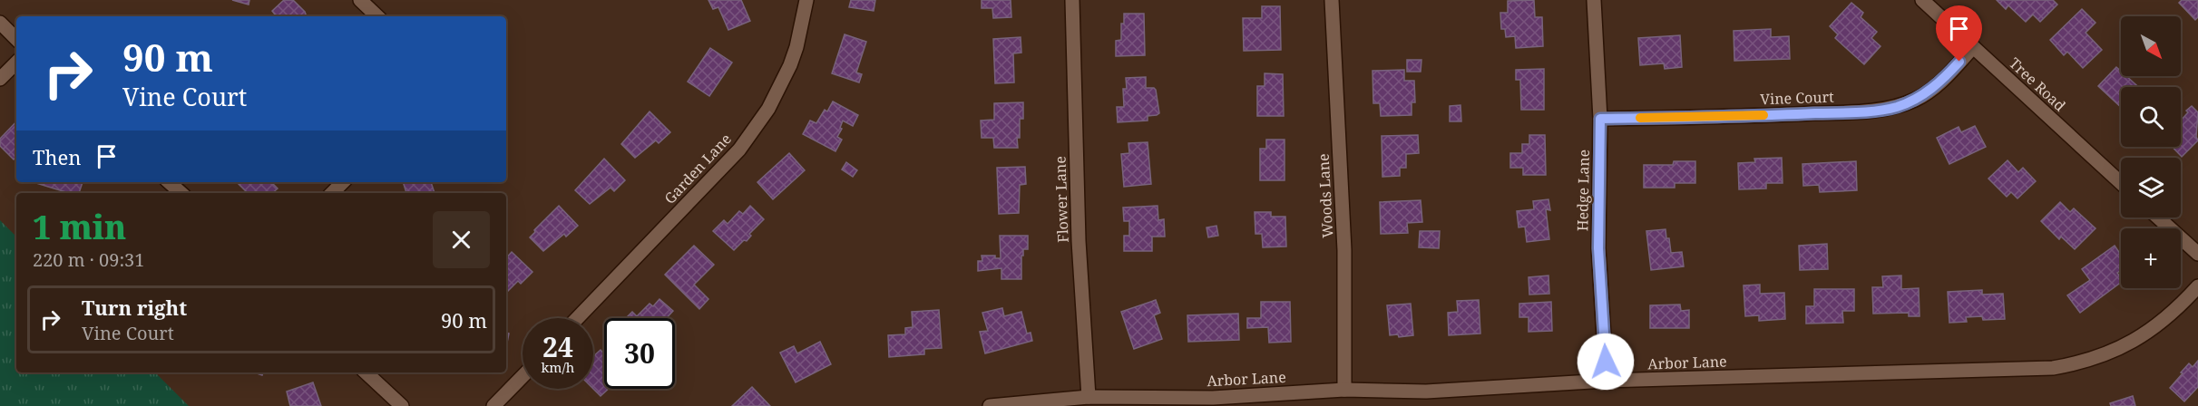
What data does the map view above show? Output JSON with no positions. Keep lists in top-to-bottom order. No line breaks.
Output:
{"streets":{"street":["Tree Road","Vine Court","Garden Lane","Hedge Lane","Woods Lane","Flower Lane","Arbor Lane"]},"crossings":[["Tree Road","Vine Court"],["Vine Court","Hedge Lane"],["Hedge Lane","Arbor Lane"],["Woods Lane","Arbor Lane"],["Flower Lane","Arbor Lane"]],"north":"bottom right","page":{"map_buttons":"+","turn":["90 m","Vine Court"],"then":"Then","heading":["1 min","220 m · 09:31"],"list":[{"name":"Turn right","note":"Vine Court","value":"90 m"}],"speed":"24 km/h","limit":"30"}}
